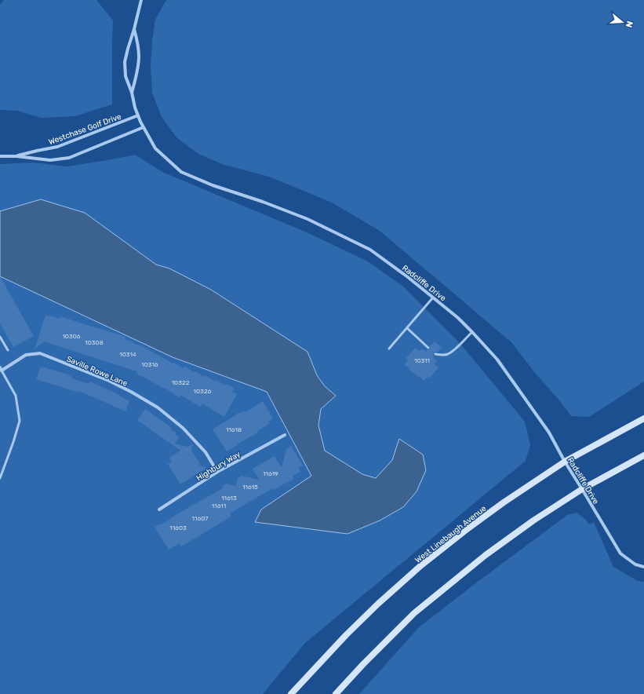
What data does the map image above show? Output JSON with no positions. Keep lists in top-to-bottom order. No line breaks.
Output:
{"streets":{"main road":["West Linebaugh Avenue"],"street":["Westchase Golf Drive","Radcliffe Drive","Saville Rowe Lane","Highbury Way"]},"crossings":[["Westchase Golf Drive","Radcliffe Drive"],["Radcliffe Drive","West Linebaugh Avenue"],["Saville Rowe Lane","Highbury Way"]],"house_numbers":["10306","10308","10314","10311","10316","10322","10326","11618","11619","11615","11613","11611","11607","11603"],"north":"right"}
